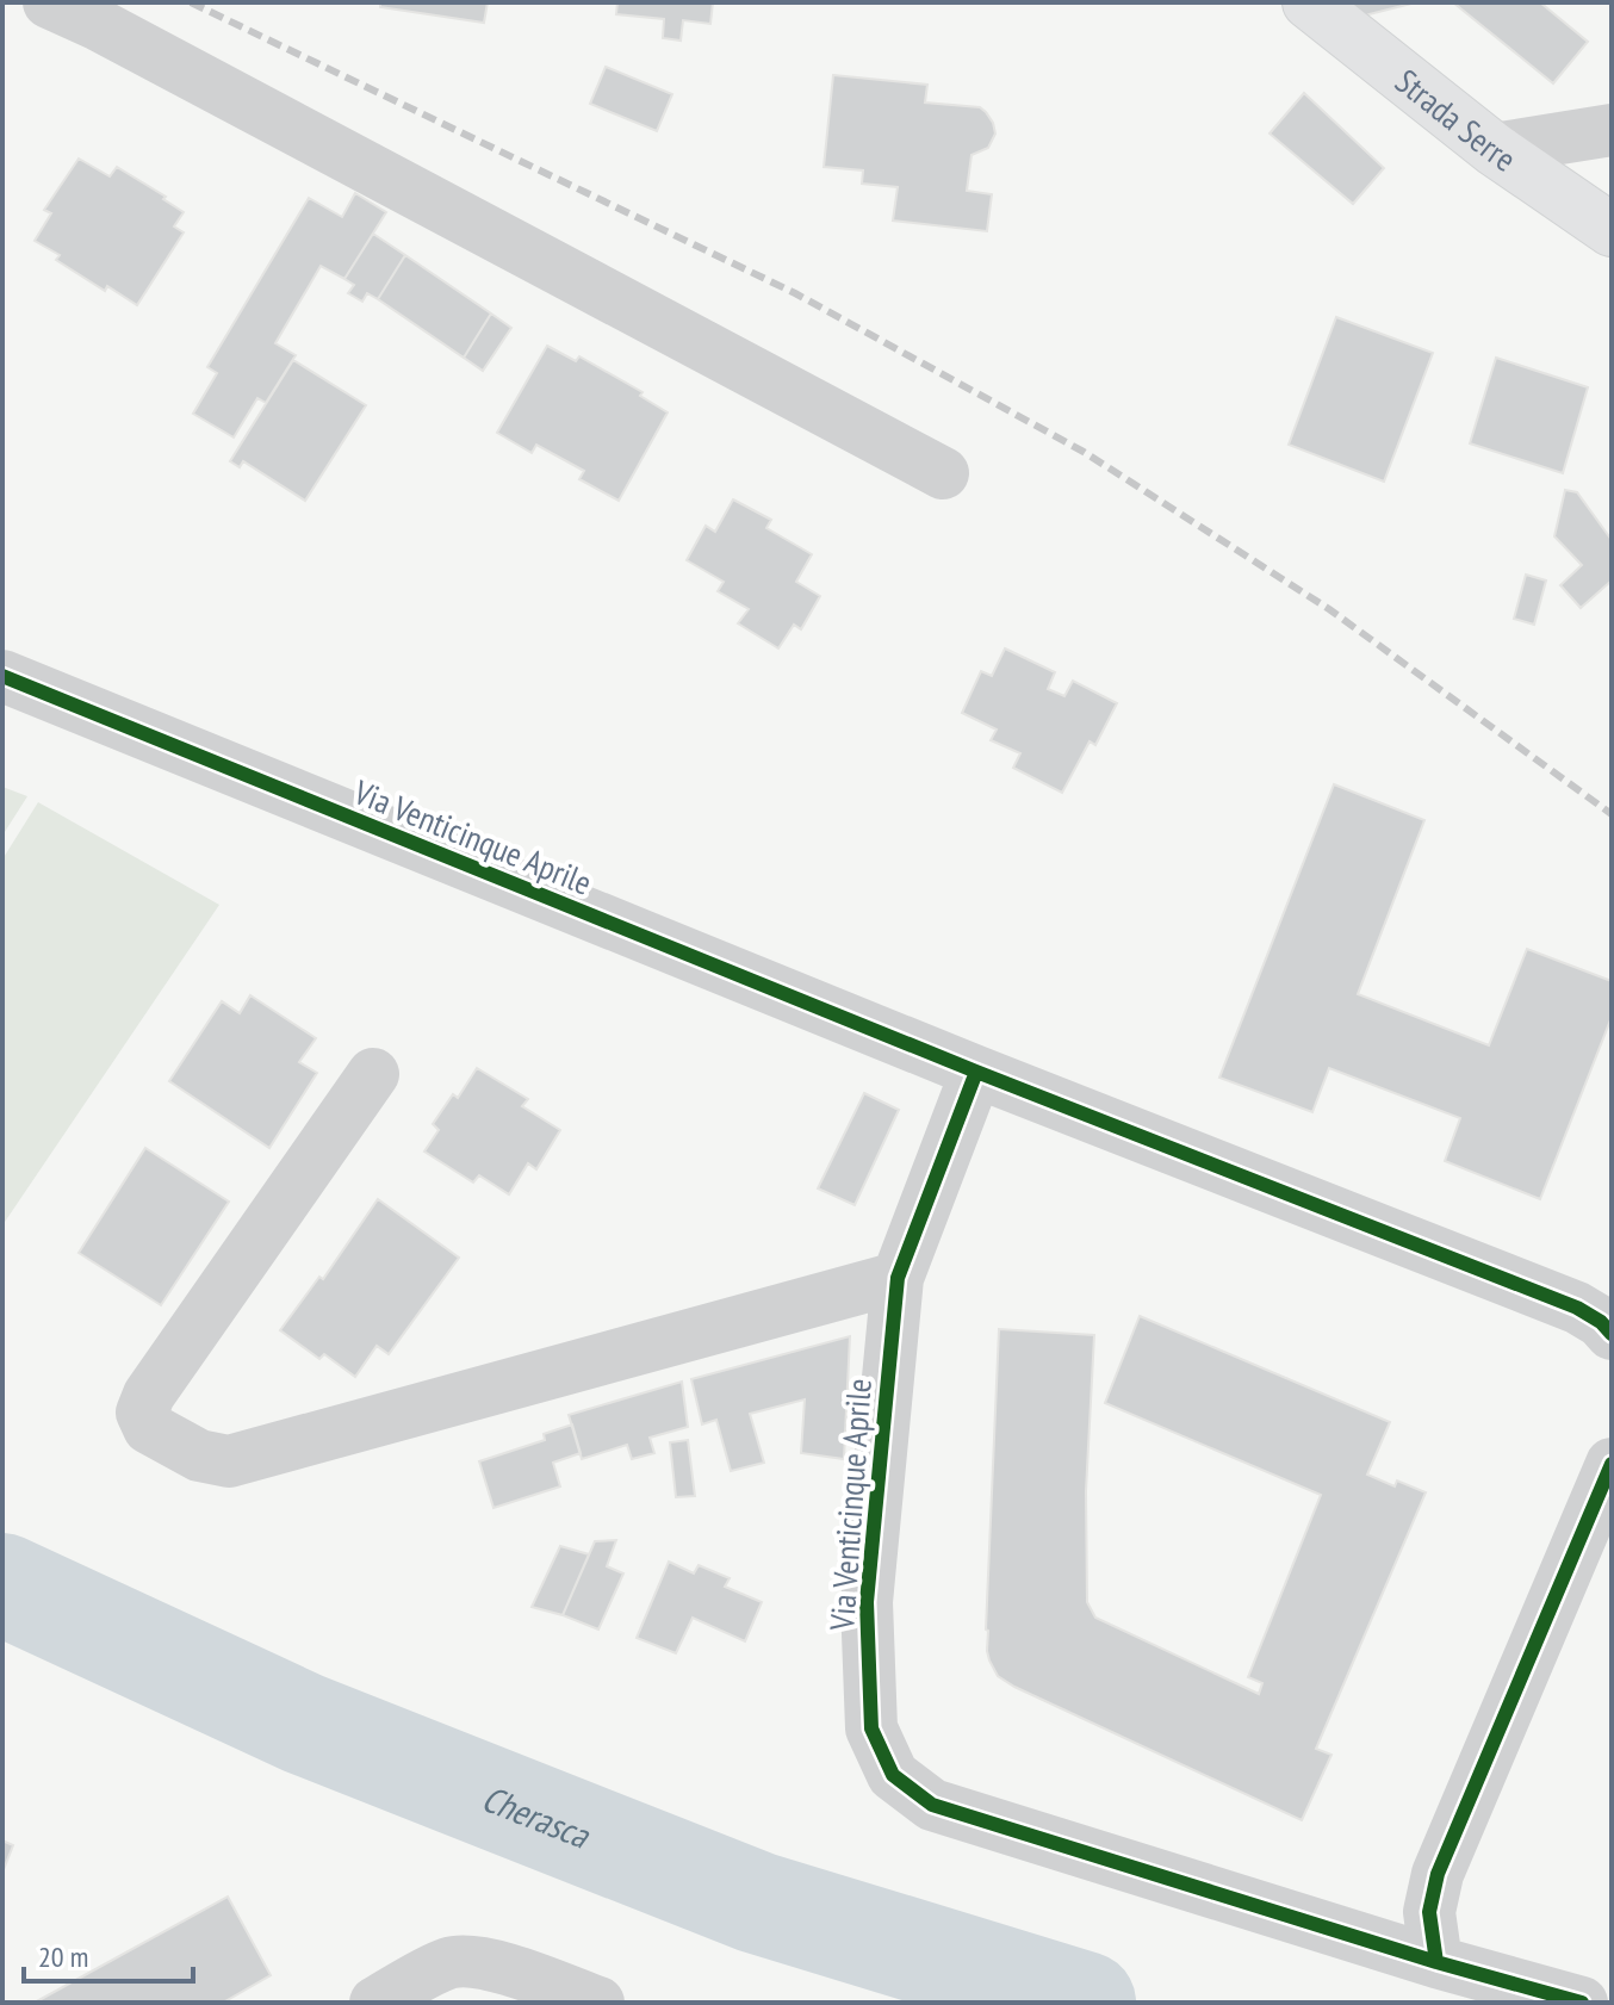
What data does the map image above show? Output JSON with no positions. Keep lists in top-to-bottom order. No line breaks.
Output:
{"streets":{"main road":["Strada Serre"],"street":["Via Venticinque Aprile"]},"water":["Cherasca"],"scale_bar":"20 m"}
